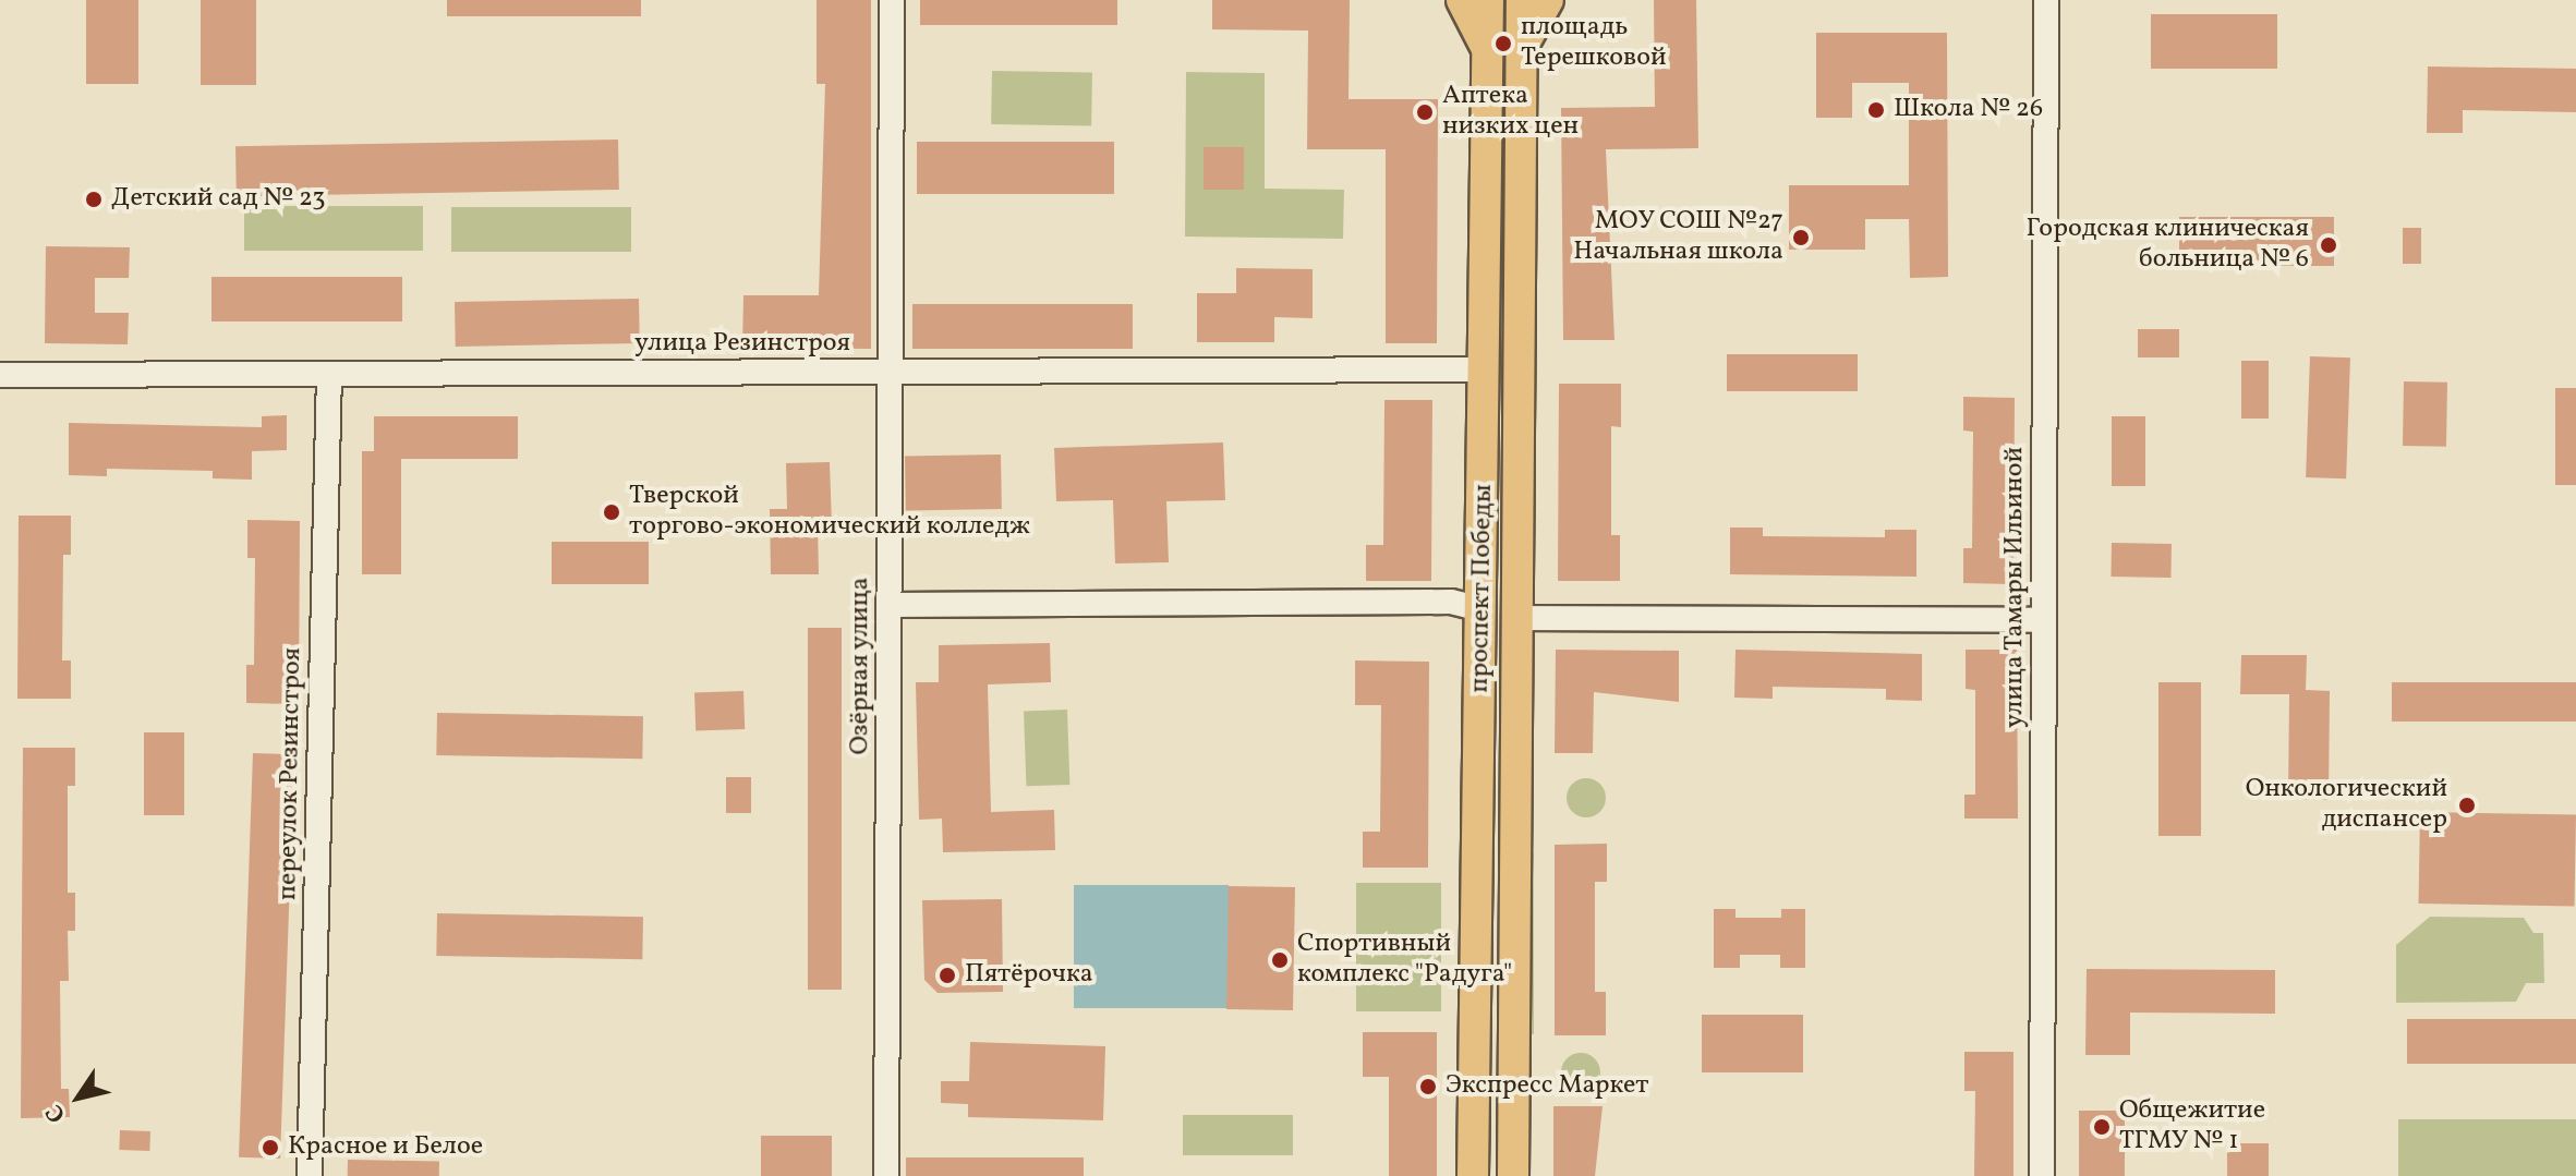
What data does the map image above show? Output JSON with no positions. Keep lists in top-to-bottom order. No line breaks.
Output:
{"streets":{"main road":["проспект Победы"],"street":["улица Резинстроя","улица Тамары Ильиной","Озёрная улица","переулок Резинстроя"]},"crossings":[["улица Резинстроя","проспект Победы"],["улица Резинстроя","Озёрная улица"],["улица Резинстроя","переулок Резинстроя"]],"places":["площадь Терешковой","Школа № 26","Аптека низких цен","Детский сад № 23","МОУ СОШ №27 Начальная школа","Городская клиническая больница № 6","Тверской торгово-экономический колледж","Онкологический диспансер","Спортивный комплекс \"Радуга\"","Пятёрочка","Экспресс Маркет","Общежитие ТГМУ № 1","Красное и Белое"],"north":"bottom left"}
